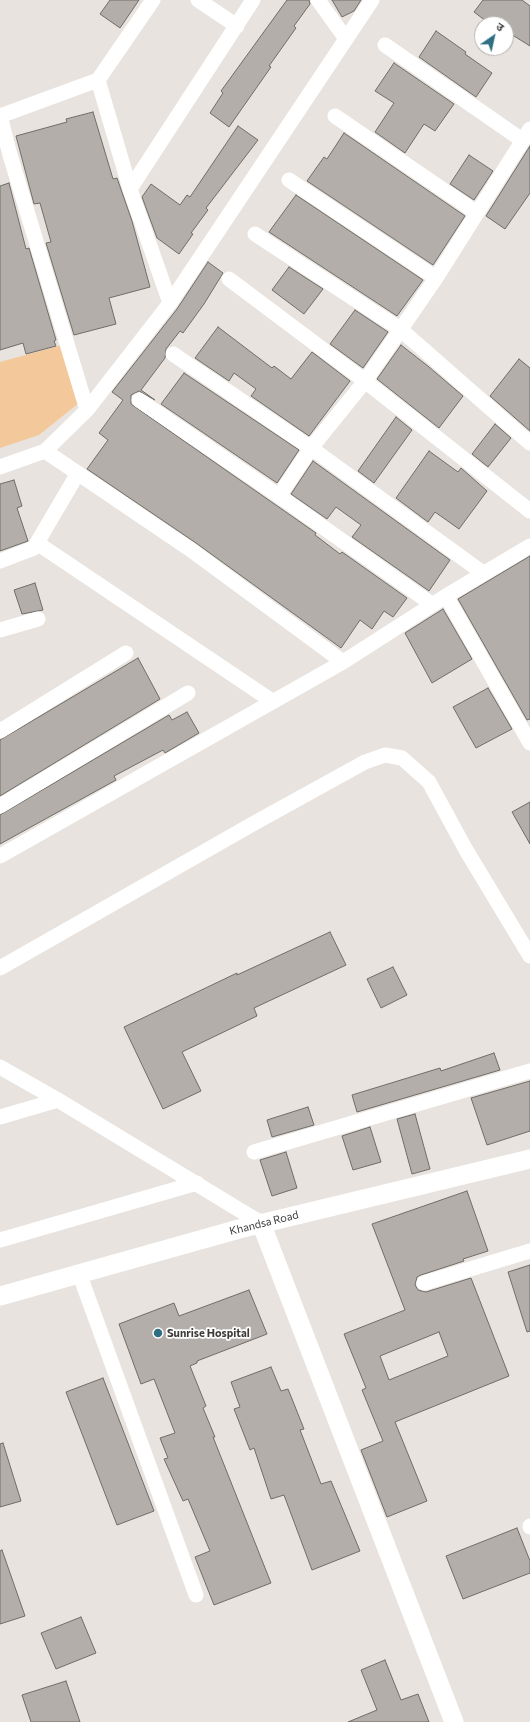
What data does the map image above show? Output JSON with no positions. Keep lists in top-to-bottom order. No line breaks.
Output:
{"streets":{"street":["Khandsa Road"]},"places":["Sunrise Hospital"],"north":"top right"}
